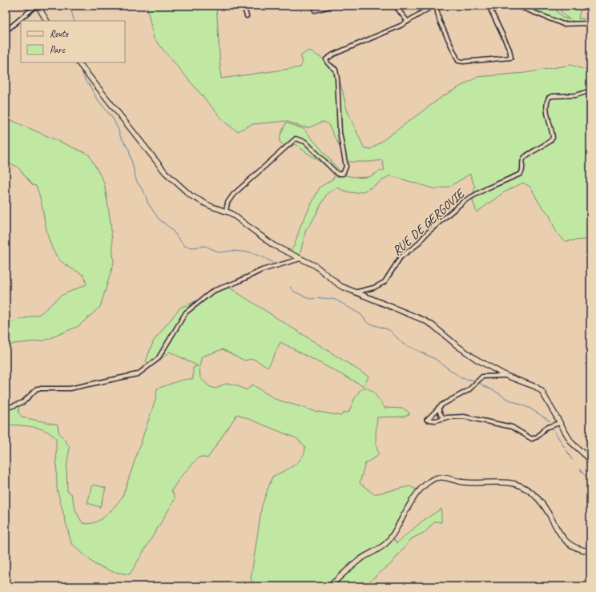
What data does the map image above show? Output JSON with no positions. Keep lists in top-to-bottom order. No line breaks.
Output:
{"streets":{"street":["RUE DE GERGOVIE"]},"legend":["Route","Parc"]}
